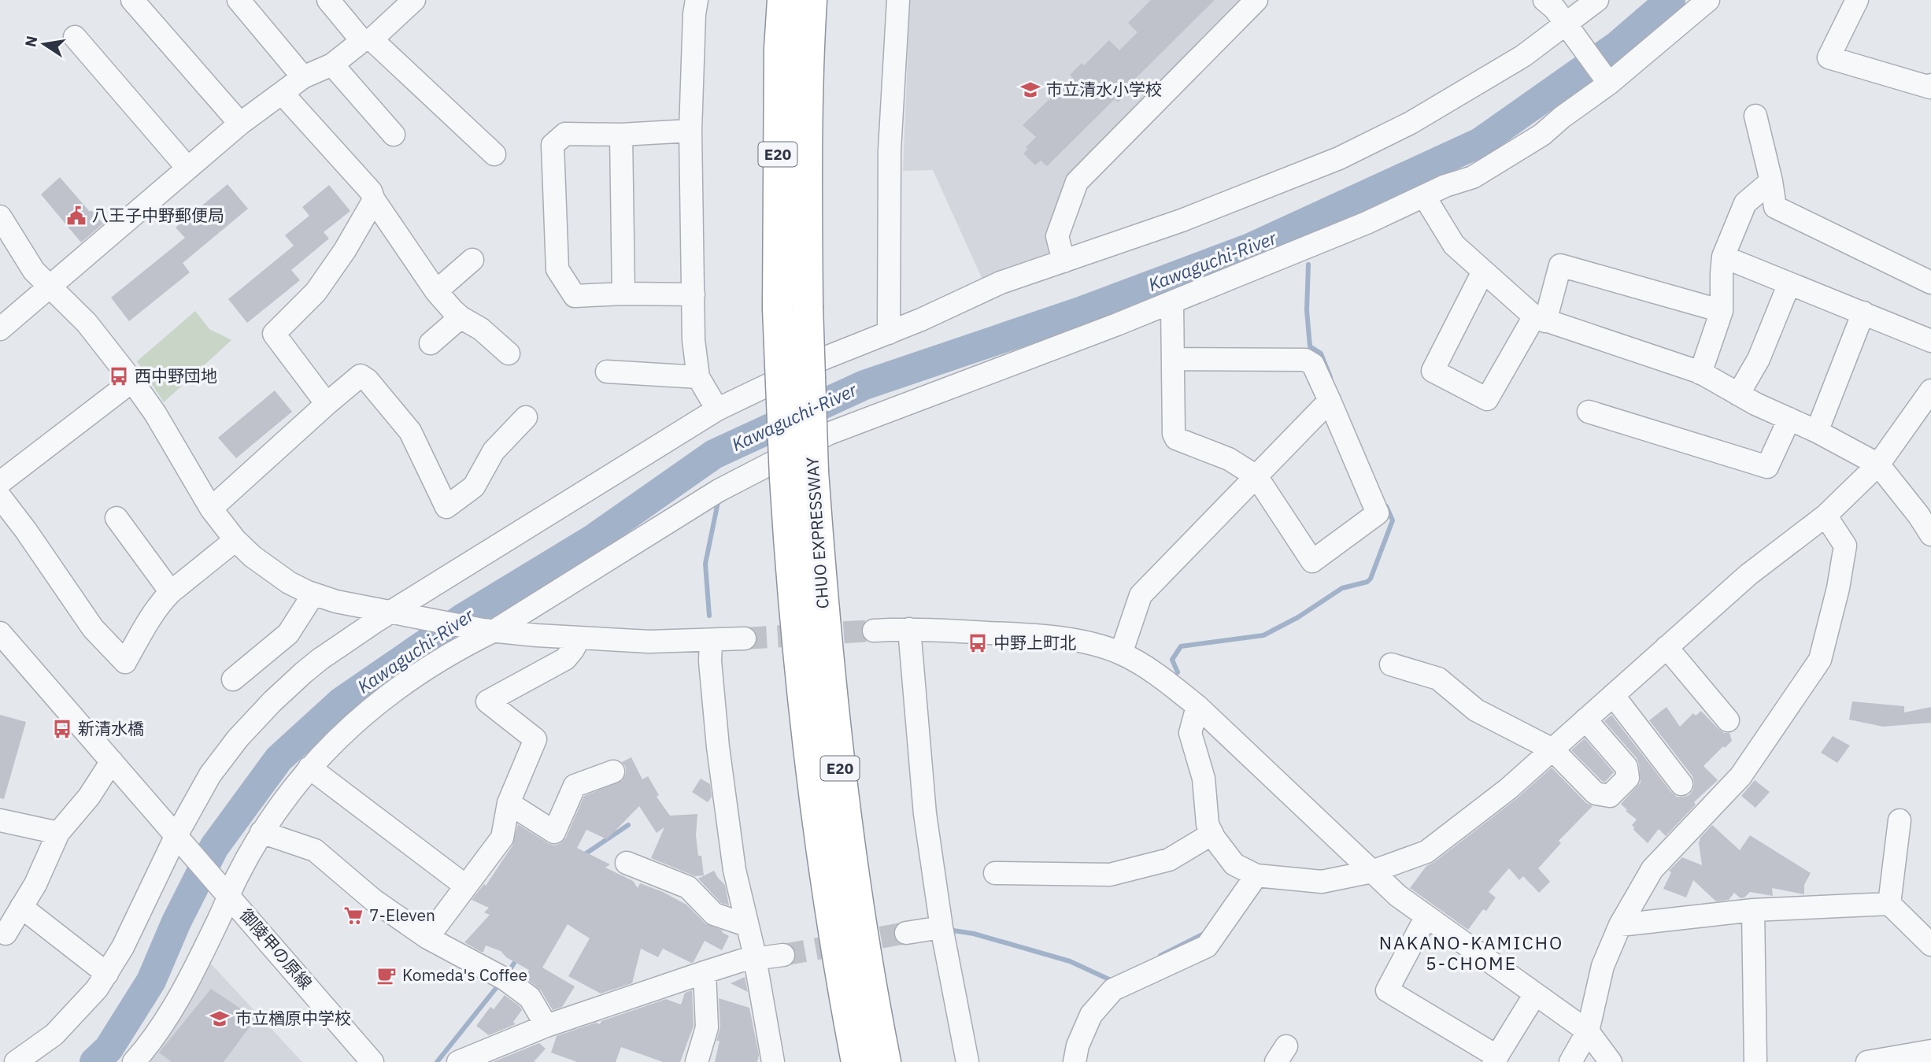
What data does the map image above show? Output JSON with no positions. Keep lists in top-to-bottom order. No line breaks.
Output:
{"streets":{"highway":["E20","CHUO EXPRESSWAY"],"street":["御陵甲の原線"]},"districts":["NAKANO-KAMICHO 5-CHOME"],"water":["Kawaguchi-River"],"places":{"school or university":["市立清水小学校","市立楢原中学校"],"public building":["八王子中野郵便局"],"bus stop":["西中野団地","中野上町北","新清水橋"],"supermarket":["7-Eleven"],"cafe":["Komeda's Coffee"]},"north":"left"}
